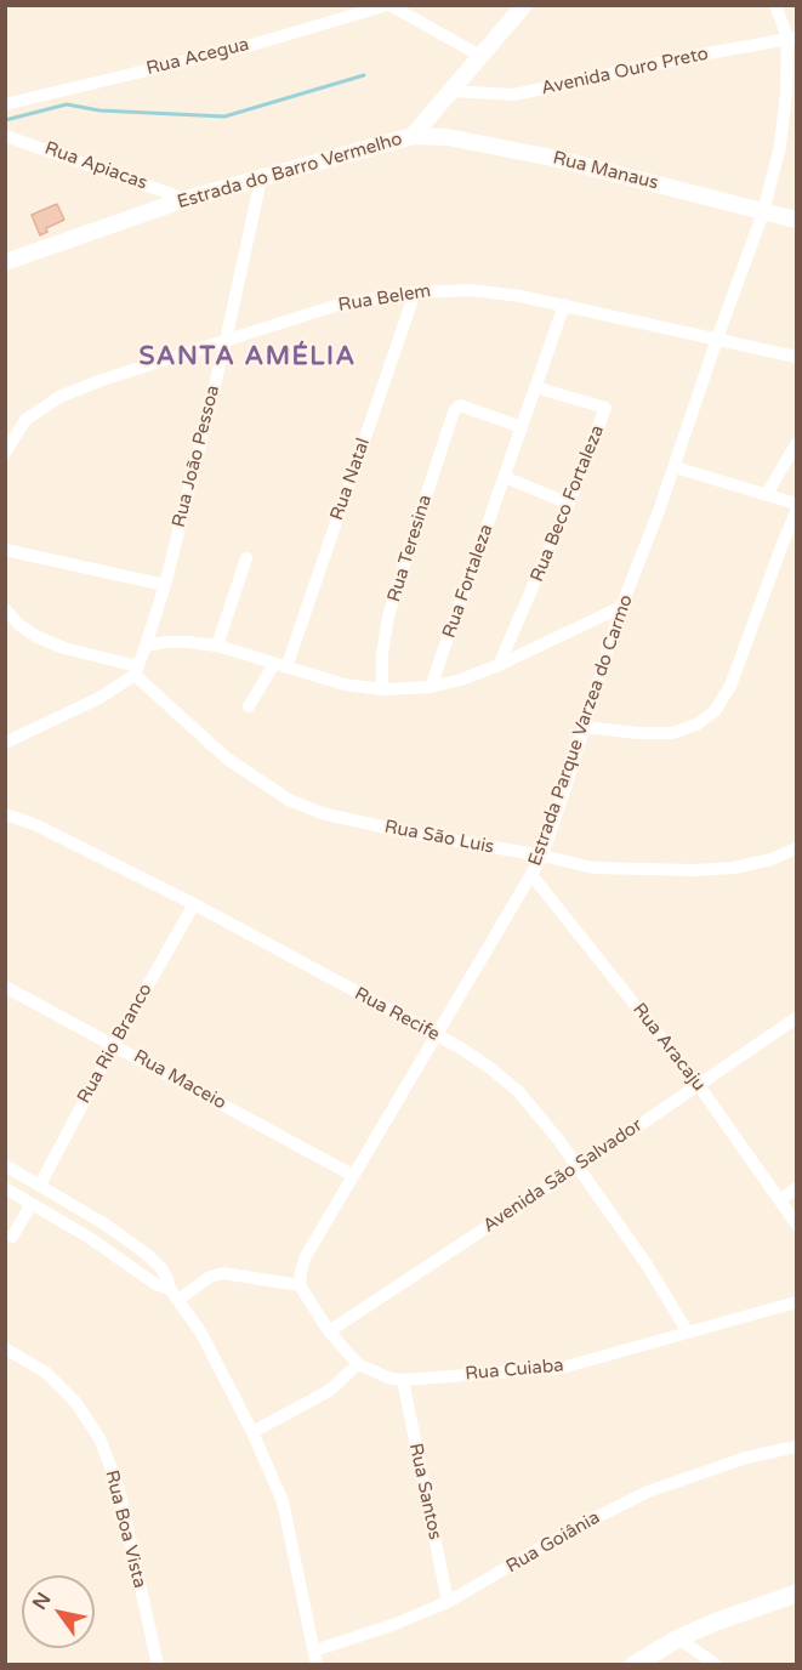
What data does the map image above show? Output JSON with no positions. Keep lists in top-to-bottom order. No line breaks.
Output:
{"streets":{"street":["Rua Acegua","Avenida Ouro Preto","Rua Apiacas","Estrada do Barro Vermelho","Rua Manaus","Rua Belem","Rua João Pessoa","Rua Natal","Rua Beco Fortaleza","Rua Teresina","Rua Fortaleza","Estrada Parque Varzea do Carmo","Rua São Luis","Rua Recife","Rua Rio Branco","Rua Aracaju","Rua Maceio","Avenida São Salvador","Rua Cuiaba","Rua Santos","Rua Boa Vista","Rua Goiânia"]},"crossings":[["Avenida Ouro Preto","Estrada do Barro Vermelho"],["Avenida Ouro Preto","Estrada Parque Varzea do Carmo"],["Rua Apiacas","Estrada do Barro Vermelho"],["Estrada do Barro Vermelho","Rua Manaus"],["Estrada do Barro Vermelho","Rua João Pessoa"],["Rua Manaus","Estrada Parque Varzea do Carmo"],["Rua Belem","Rua João Pessoa"],["Rua Belem","Rua Natal"],["Rua Belem","Rua Fortaleza"],["Rua Belem","Estrada Parque Varzea do Carmo"],["Rua Beco Fortaleza","Rua Fortaleza"],["Rua Teresina","Rua Fortaleza"],["Estrada Parque Varzea do Carmo","Rua São Luis"],["Estrada Parque Varzea do Carmo","Rua Recife"],["Estrada Parque Varzea do Carmo","Rua Aracaju"],["Estrada Parque Varzea do Carmo","Rua Maceio"],["Rua Recife","Rua Rio Branco"],["Rua Recife","Avenida São Salvador"],["Rua Recife","Rua Cuiaba"],["Rua Rio Branco","Rua Maceio"],["Rua Aracaju","Avenida São Salvador"],["Avenida São Salvador","Rua Cuiaba"],["Rua Cuiaba","Rua Santos"],["Rua Santos","Rua Goiânia"]],"districts":["SANTA AMÉLIA"],"north":"top left"}
